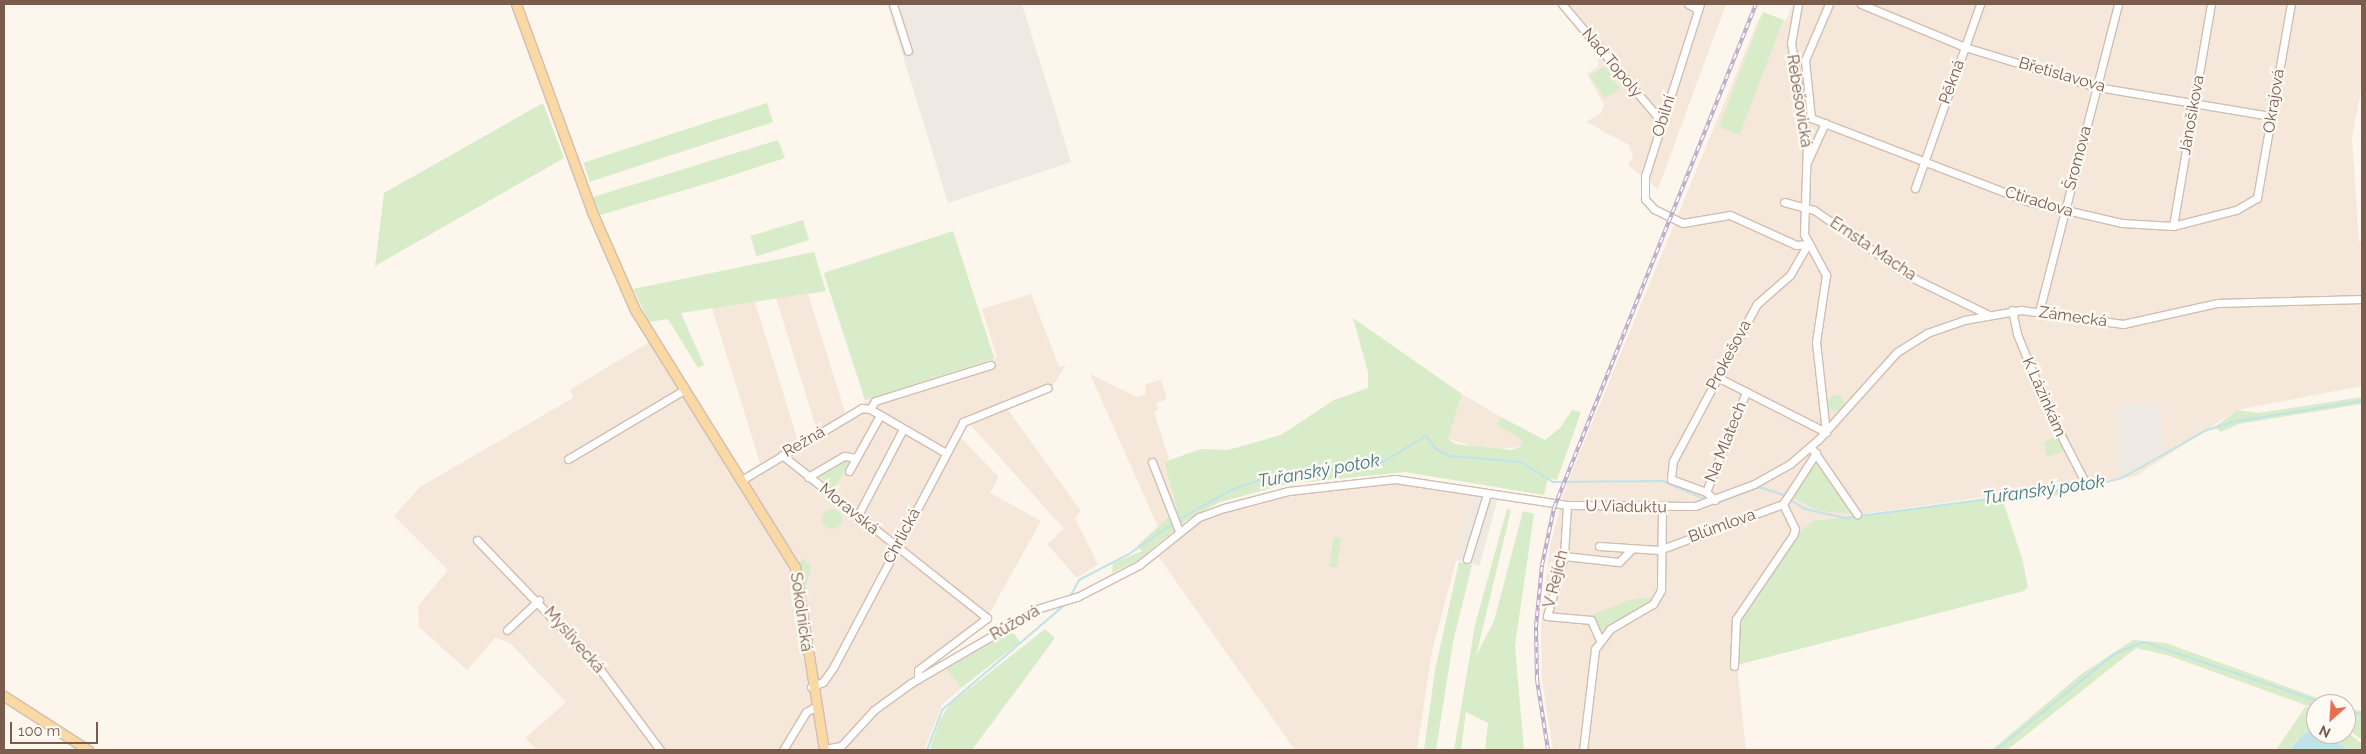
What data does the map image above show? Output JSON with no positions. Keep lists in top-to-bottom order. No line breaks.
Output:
{"streets":{"main road":["Sokolnická"],"street":["Nad Topoly","Břetislavova","Pěkná","Rebešovická","Okrajová","Jánošíkova","Obilní","Šromova","Ctiradova","Ernsta Macha","Zámecká","Prokešova","K Lázinkám","Režná","Na Mlatech","U Viaduktu","Moravská","Blümlova","Chrlická","V Rejích","Růžová","Myslivecká"]},"crossings":[["Nad Topoly","Obilní"],["Břetislavova","Pěkná"],["Břetislavova","Okrajová"],["Břetislavova","Jánošíkova"],["Břetislavova","Šromova"],["Pěkná","Ctiradova"],["Rebešovická","Obilní"],["Rebešovická","Ernsta Macha"],["Rebešovická","Zámecká"],["Rebešovická","Prokešova"],["Rebešovická","Na Mlatech"],["Okrajová","Ctiradova"],["Jánošíkova","Ctiradova"],["Obilní","Prokešova"],["Šromova","Ctiradova"],["Šromova","Zámecká"],["Ernsta Macha","Zámecká"],["Zámecká","K Lázinkám"],["Zámecká","Na Mlatech"],["Prokešova","Na Mlatech"],["Prokešova","U Viaduktu"],["Režná","Moravská"],["Režná","Sokolnická"],["Na Mlatech","U Viaduktu"],["U Viaduktu","V Rejích"],["U Viaduktu","Růžová"],["Moravská","Chrlická"],["Moravská","Růžová"],["Chrlická","Sokolnická"],["Sokolnická","Růžová"]],"water":["Tuřanský potok"],"scale_bar":"100 m","north":"bottom left"}
